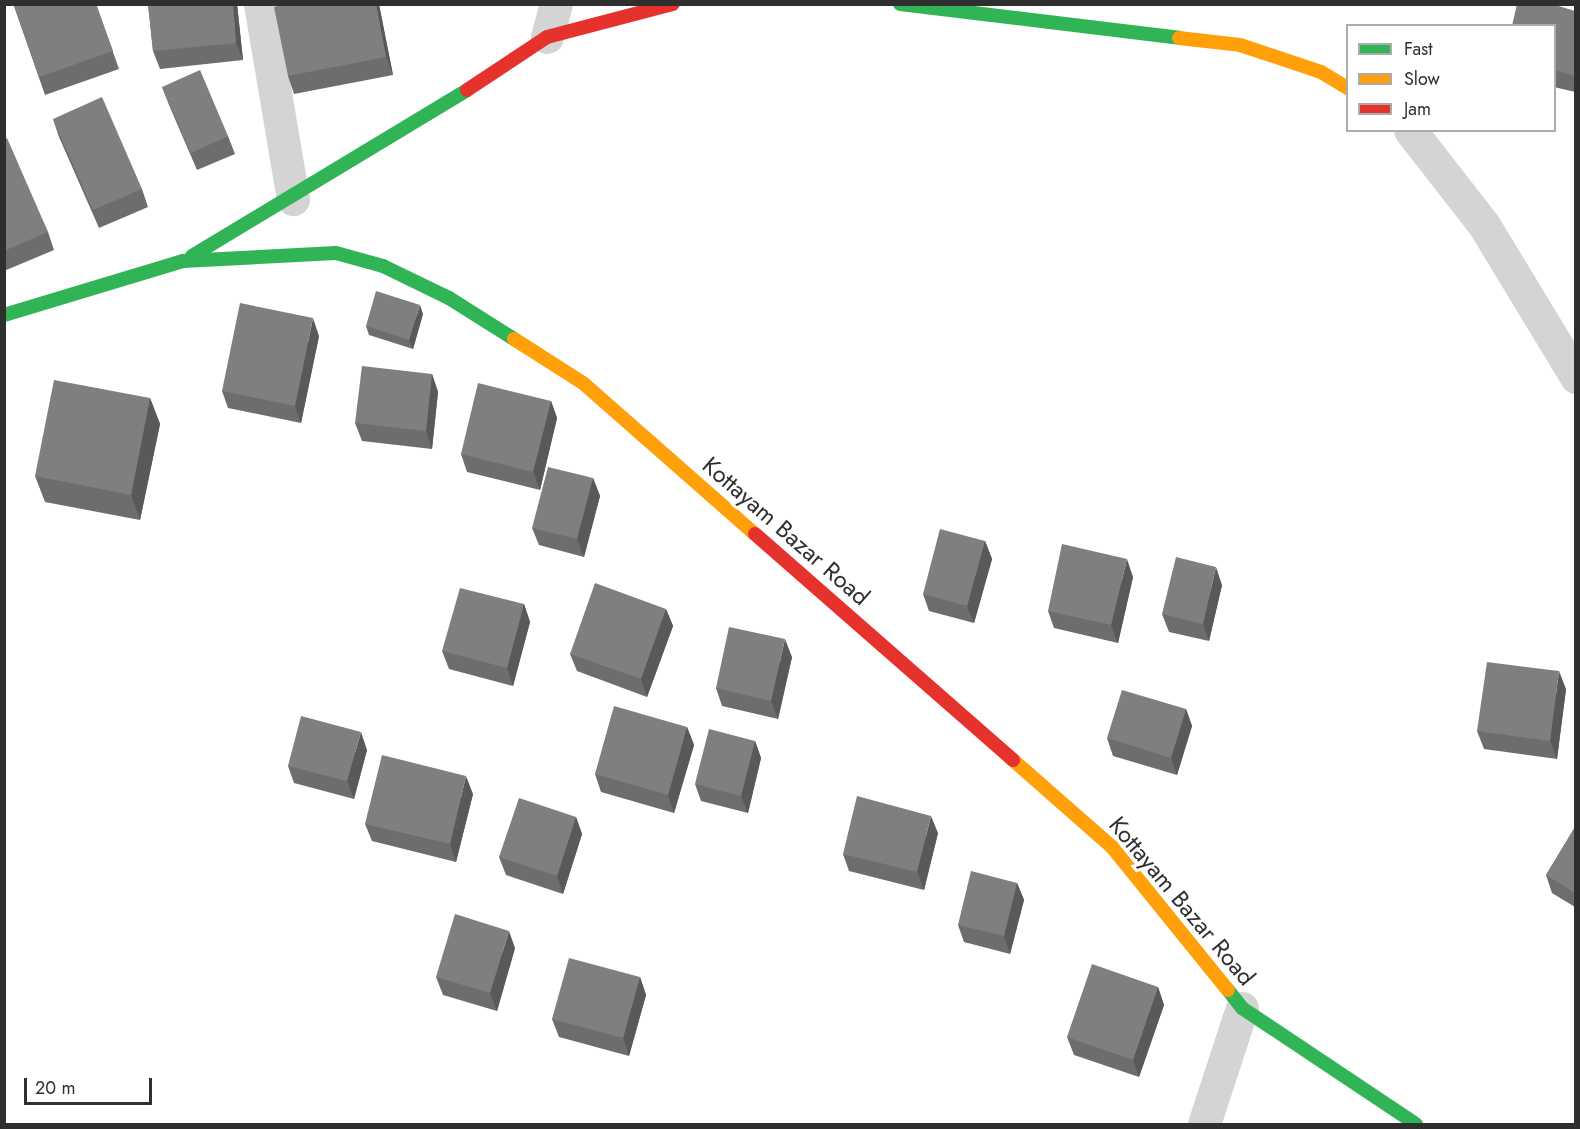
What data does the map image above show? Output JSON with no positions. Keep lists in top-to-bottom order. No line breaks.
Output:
{"streets":{"main road":["Kottayam Bazar Road"]},"legend":["Fast","Slow","Jam"],"scale_bar":"20 m"}
